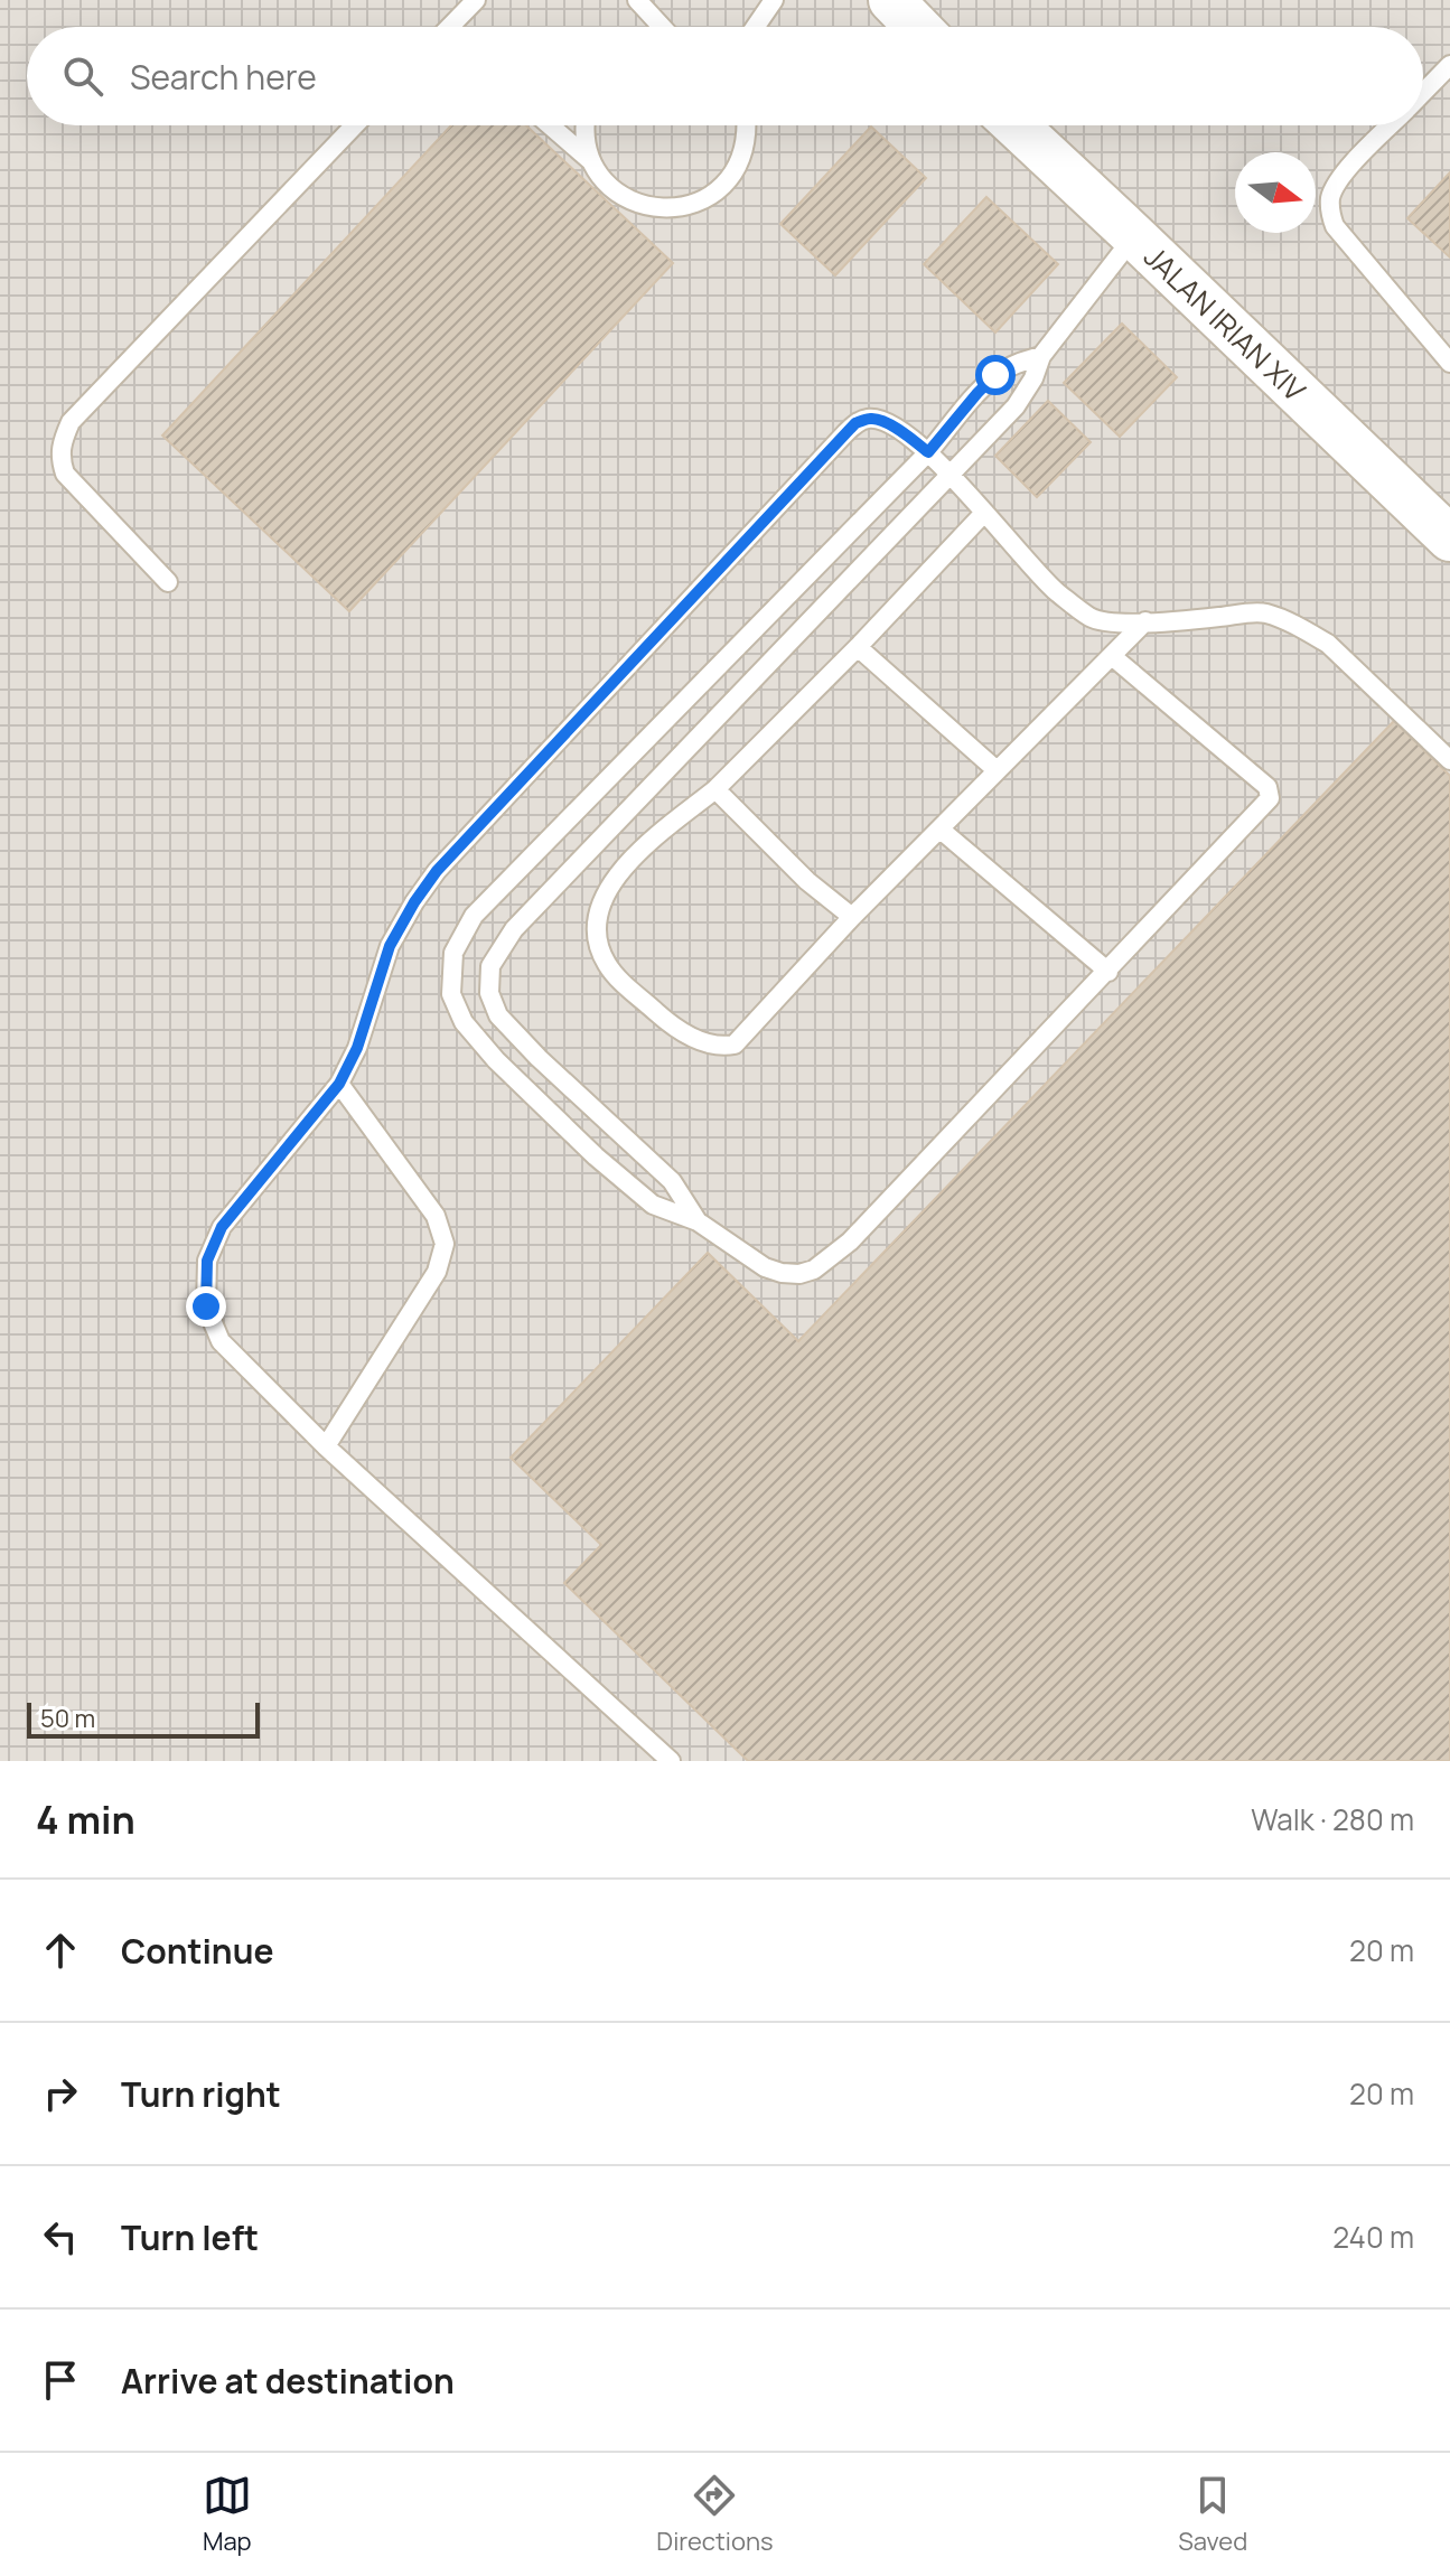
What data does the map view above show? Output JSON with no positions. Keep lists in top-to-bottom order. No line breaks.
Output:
{"streets":{"street":["JALAN IRIAN XIV"]},"scale_bar":"50 m","north":"right","page":{"search":"Search here","scale":"50 m","heading":["4 min","Walk · 280 m"],"list":[["Continue","20 m"],["Turn right","20 m"],["Turn left","240 m"],"Arrive at destination"],"nav":["Map","Directions","Saved"]}}
